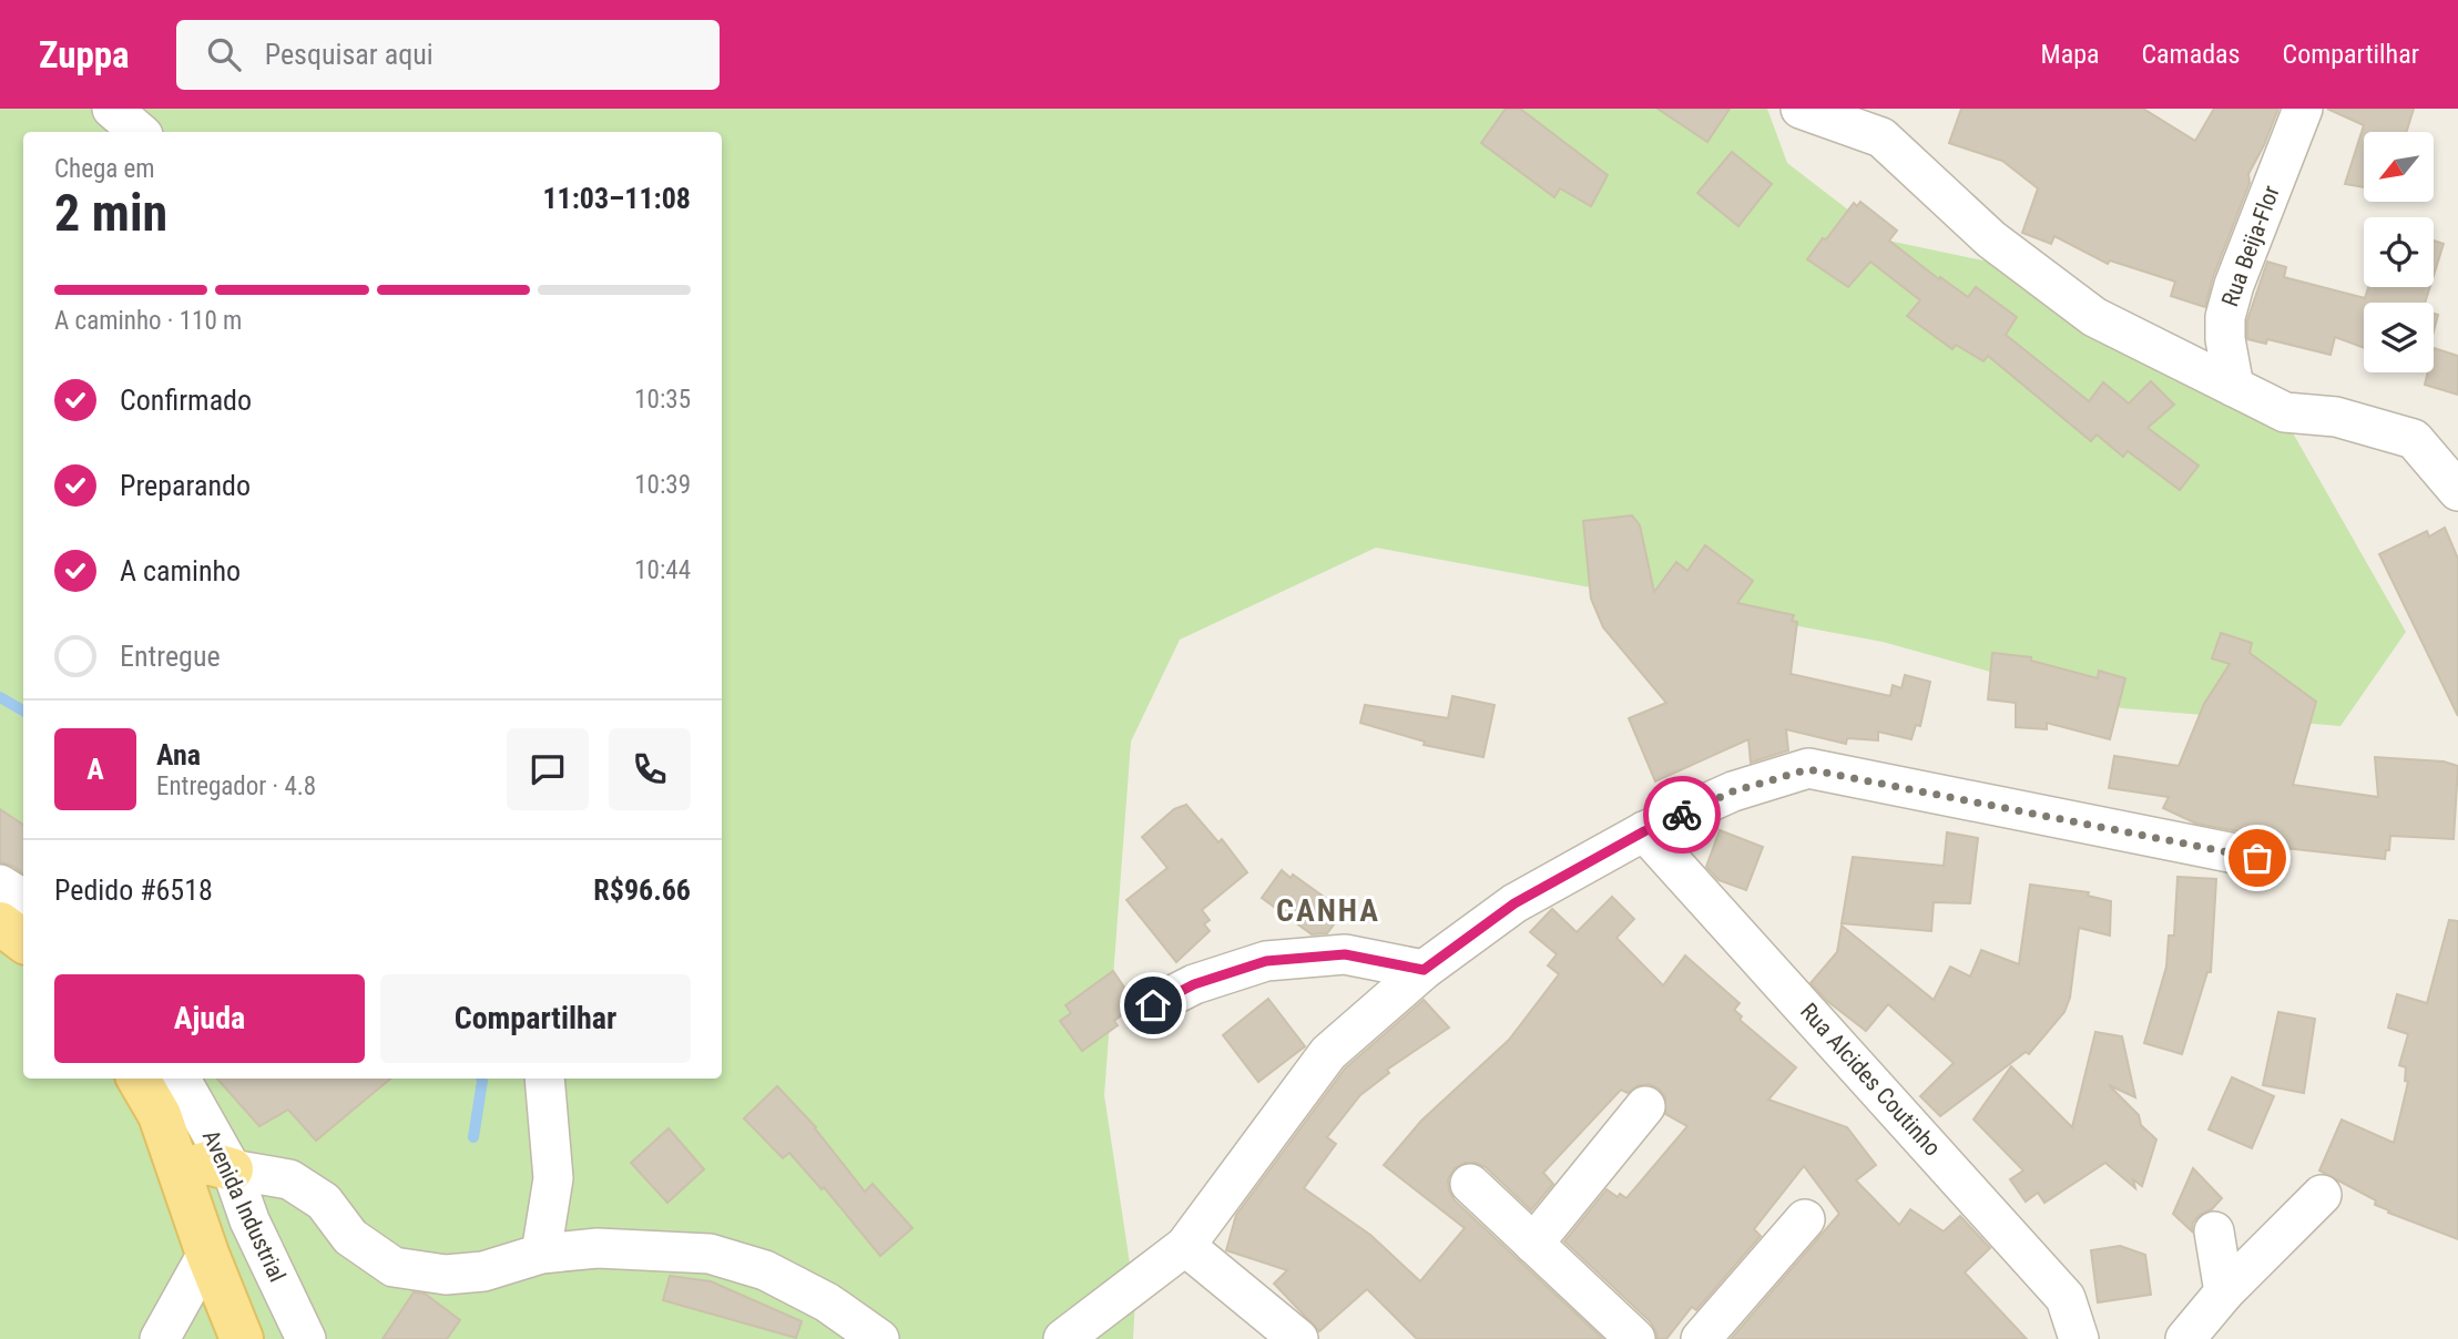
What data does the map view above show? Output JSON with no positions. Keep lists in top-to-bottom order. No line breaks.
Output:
{"streets":{"main road":["Avenida Industrial"],"street":["Rua Beija-Flor","Rua Alcides Coutinho"]},"districts":["CANHA"],"north":"bottom left","page":{"header":"Zuppa","search":"Pesquisar aqui","nav":["Mapa","Camadas","Compartilhar"],"heading":["2 min","Chega em","11:03–11:08"],"panel":["Ana","Entregador · 4.8","Pedido #6518","R$96.66"],"bar":"A caminho · 110 m","list":[["Confirmado","10:35"],["Preparando","10:39"],["A caminho","10:44"],"Entregue"],"round":"A","buttons":["Ajuda","Compartilhar"]}}
